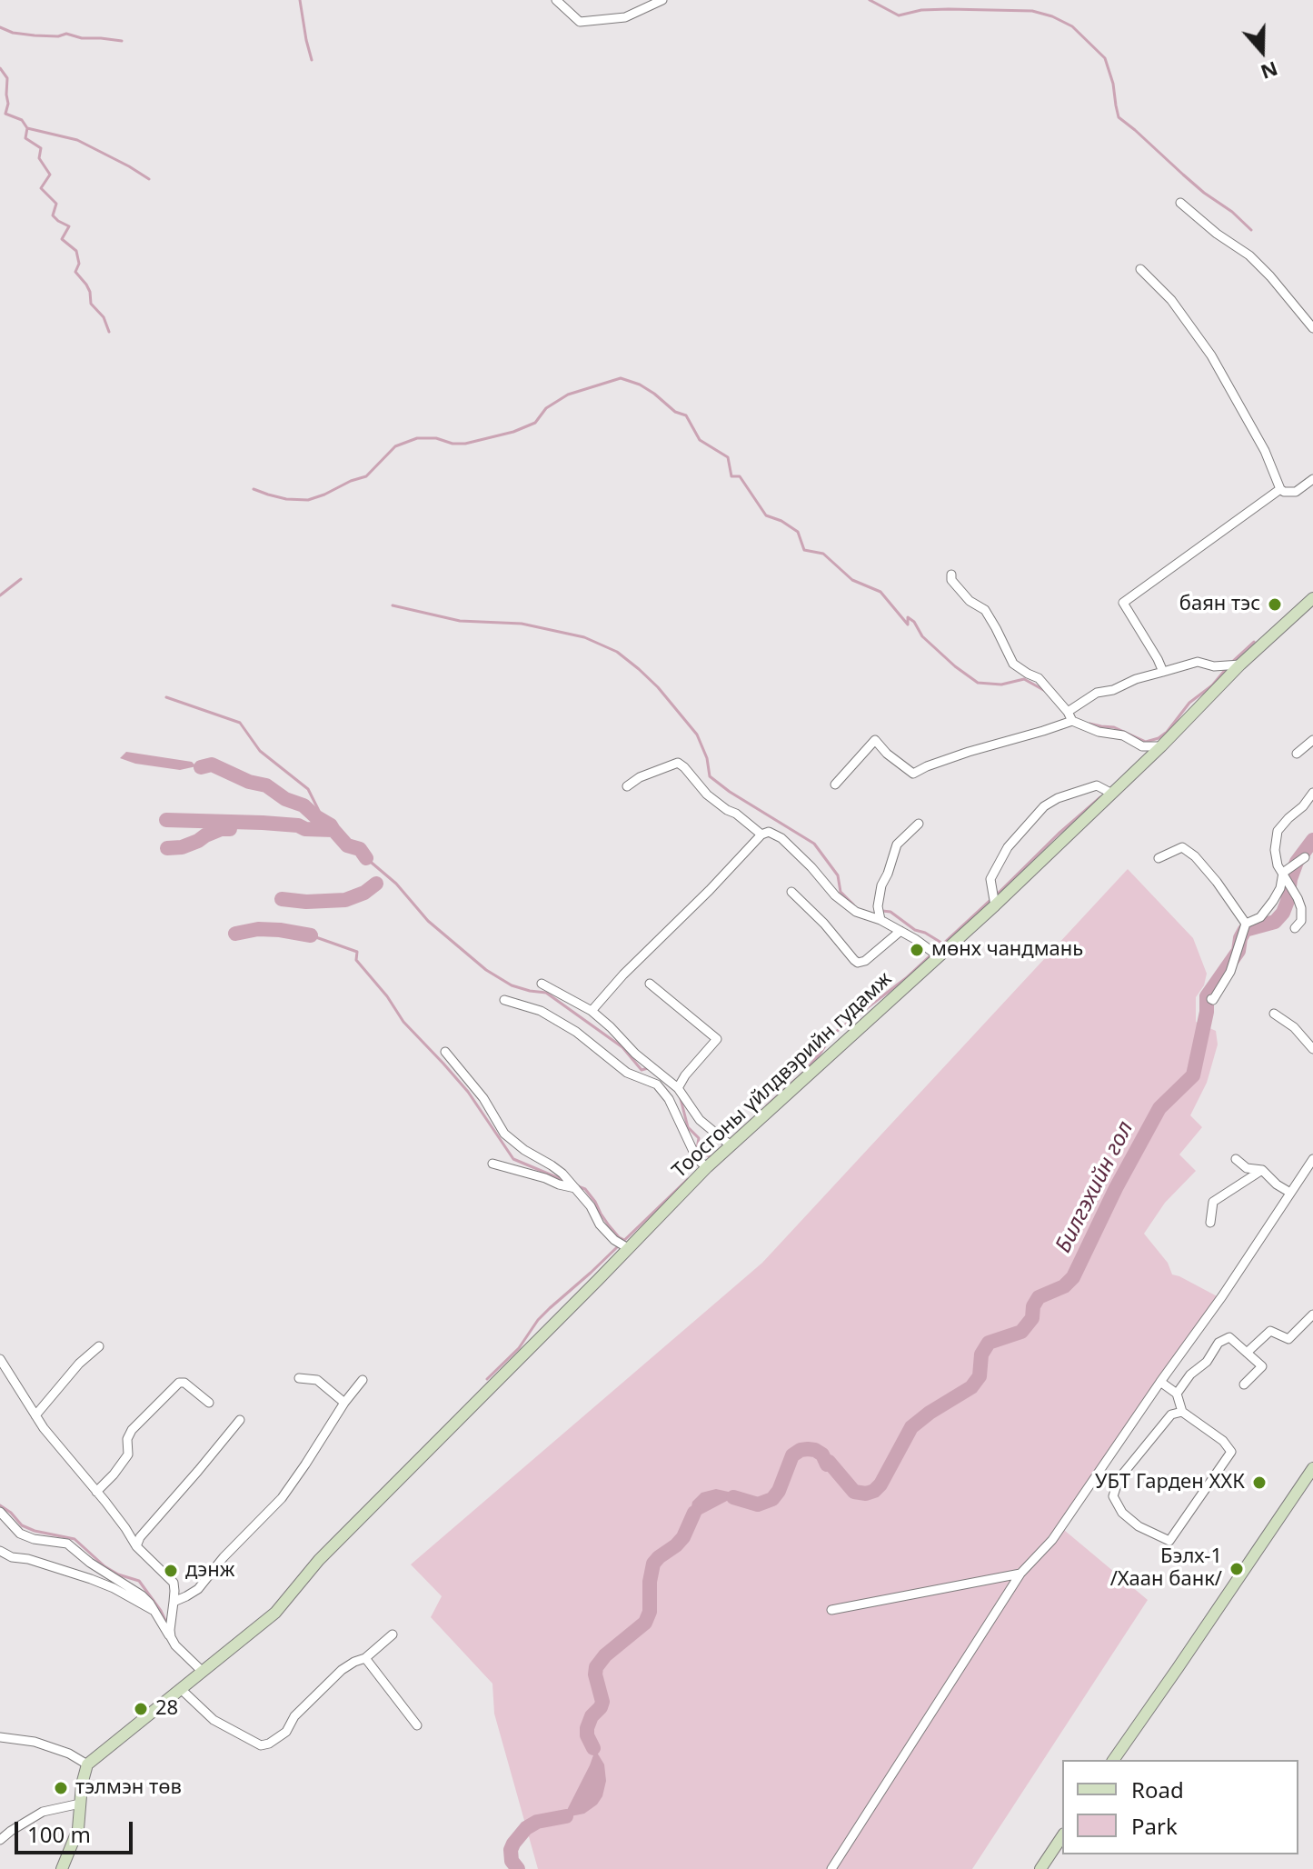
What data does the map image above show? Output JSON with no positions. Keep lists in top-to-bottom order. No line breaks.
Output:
{"streets":{"main road":["Тоосгоны үйлдвэрийн гудамж"]},"water":["Билгэхийн гол"],"places":["баян тэс","мөнх чандмань","УБТ Гарден ХХК","Бэлх-1 /Хаан банк/","дэнж","28","тэлмэн төв"],"legend":["Road","Park"],"scale_bar":"100 m","north":"bottom"}
